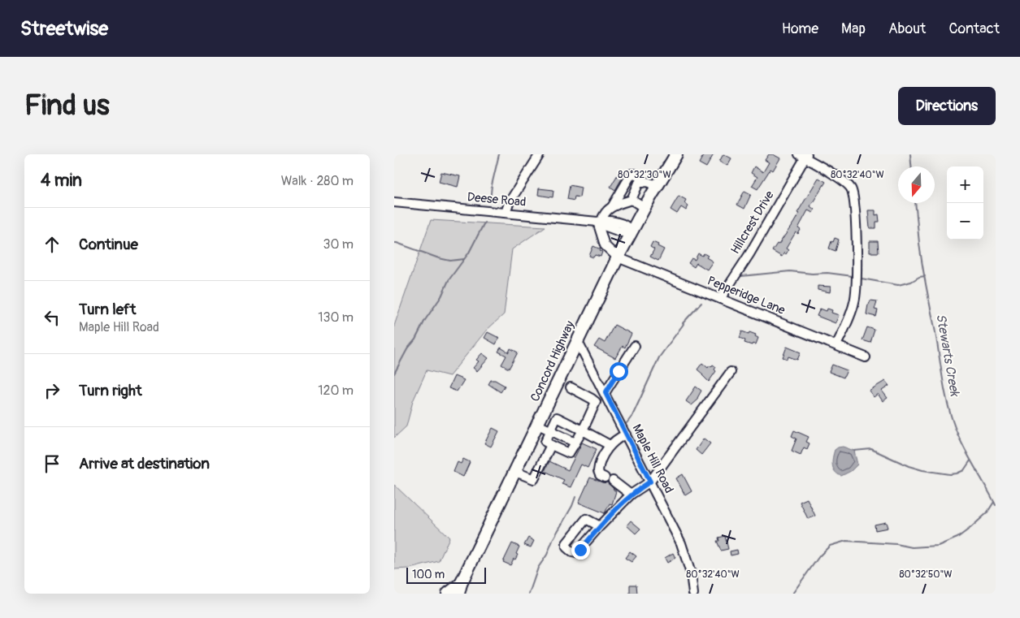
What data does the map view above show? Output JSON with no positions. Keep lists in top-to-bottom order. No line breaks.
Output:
{"streets":{"highway":["Concord Highway"],"street":["Deese Road","Hillcrest Drive","Pepperidge Lane","Maple Hill Road"]},"crossings":[["Deese Road","Concord Highway"],["Hillcrest Drive","Pepperidge Lane"],["Pepperidge Lane","Concord Highway"],["Concord Highway","Maple Hill Road"]],"water":["Stewarts Creek"],"scale_bar":"100 m","north":"bottom","page":{"header":"Streetwise","nav":["Home","Map","About","Contact"],"buttons":"Directions","title":"Find us","heading":["4 min","Walk · 280 m"],"map_buttons":["+","−"],"list":[["Continue","30 m"],["Turn left","Maple Hill Road","130 m"],["Turn right","120 m"],"Arrive at destination"],"scale":"100 m"},"coordinates":["80°32'30\"W","80°32'40\"W","80°32'50\"W"]}
